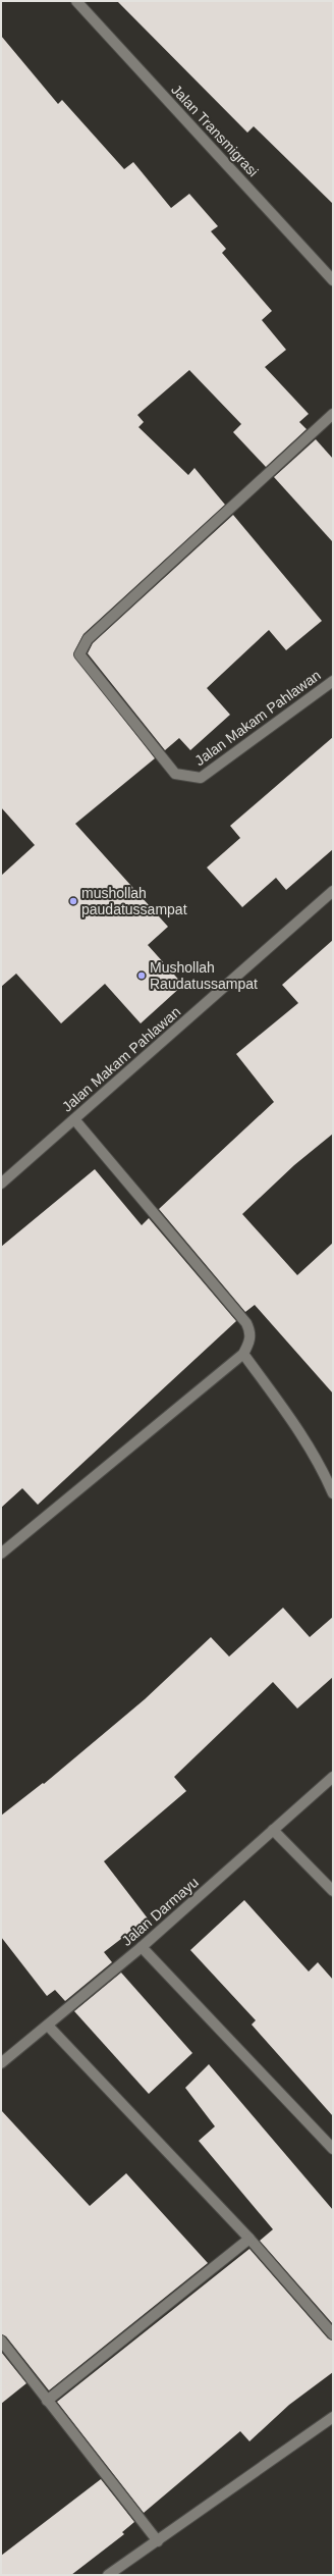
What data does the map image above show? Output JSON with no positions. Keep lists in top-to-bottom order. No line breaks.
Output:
{"streets":{"street":["Jalan Transmigrasi","Jalan Makam Pahlawan","Jalan Darmayu"]},"places":["mushollah paudatussampat","Mushollah Raudatussampat"]}
